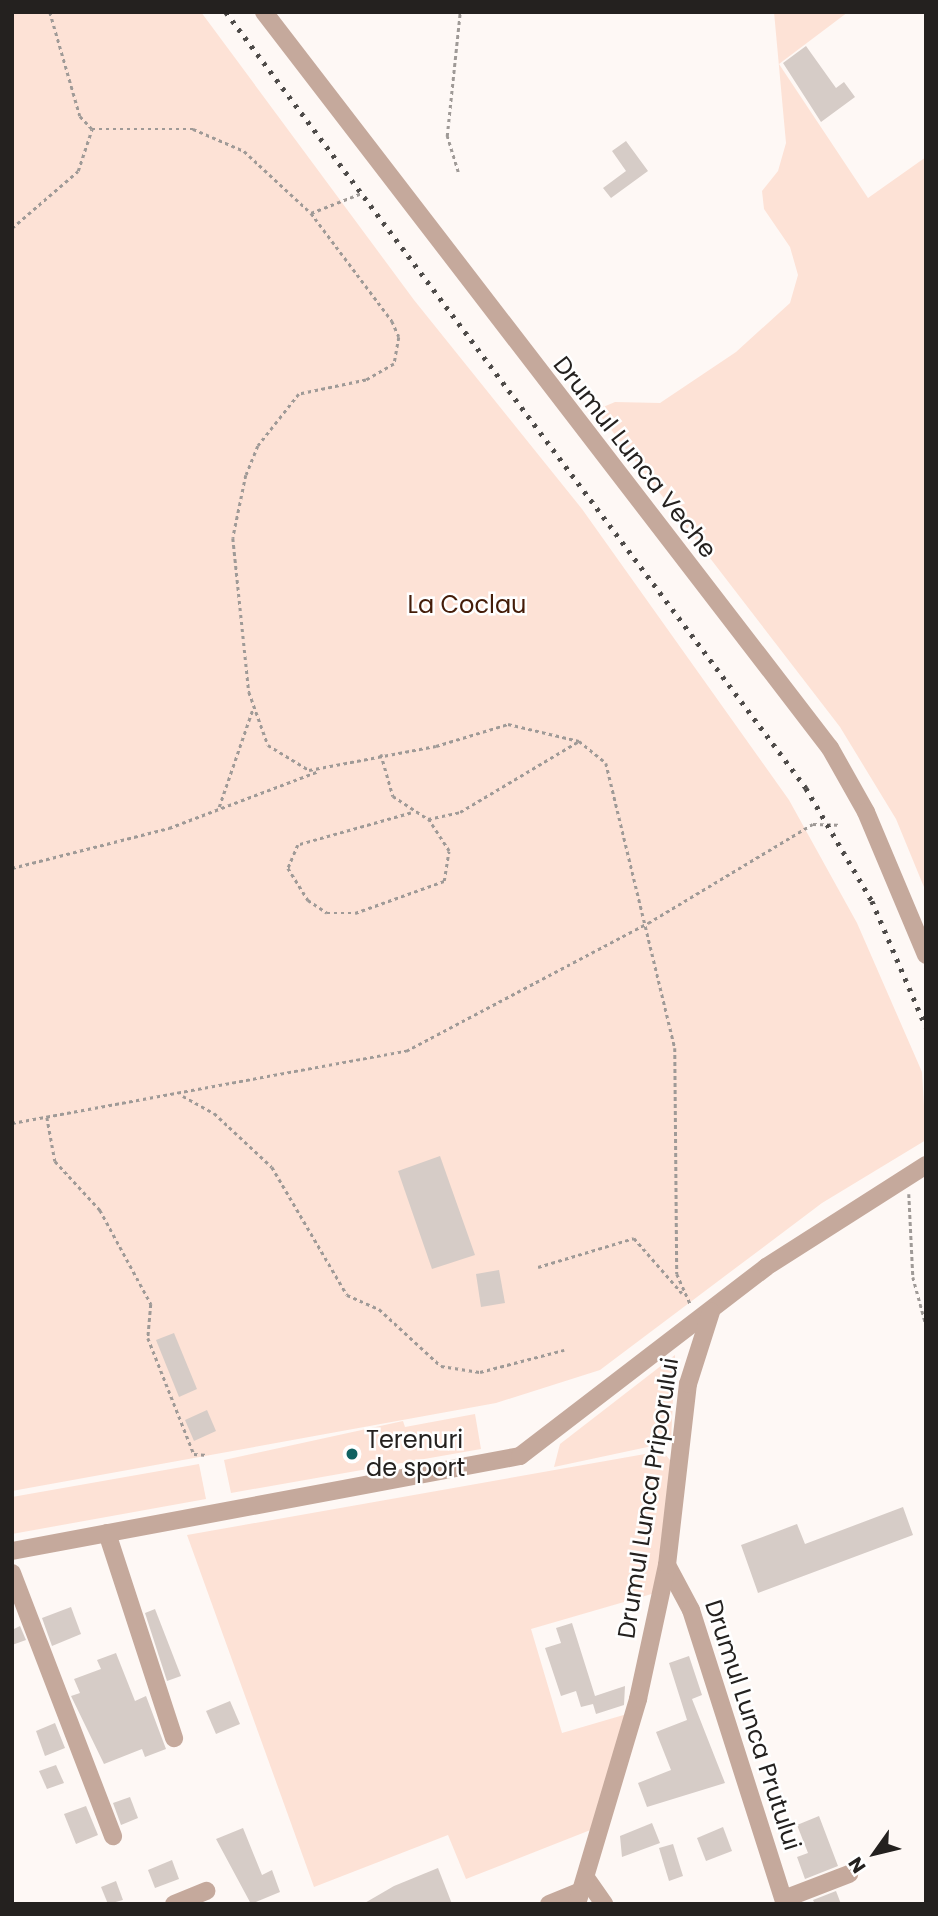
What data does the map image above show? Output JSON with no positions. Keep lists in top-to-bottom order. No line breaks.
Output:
{"streets":{"street":["Drumul Lunca Veche","Drumul Lunca Priporului","Drumul Lunca Prutului"]},"crossings":[["Drumul Lunca Priporului","Drumul Lunca Prutului"]],"parks":["La Coclau"],"places":["Terenuri de sport"],"north":"bottom left"}
